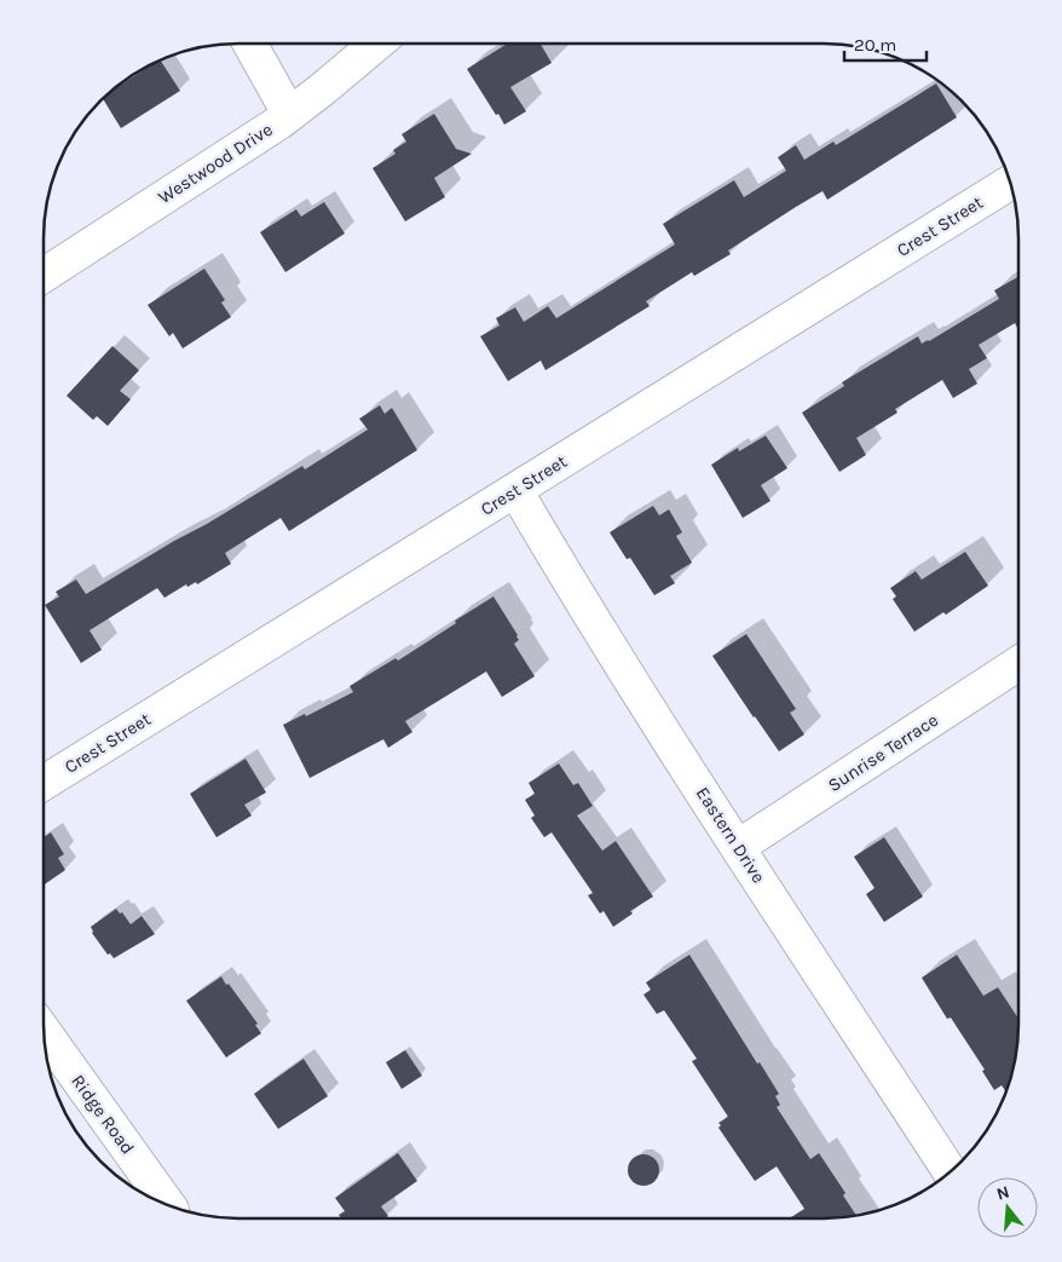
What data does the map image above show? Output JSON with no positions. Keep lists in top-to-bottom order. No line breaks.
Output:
{"streets":{"street":["Westwood Drive","Crest Street","Sunrise Terrace","Eastern Drive","Ridge Road"]},"crossings":[["Crest Street","Eastern Drive"],["Sunrise Terrace","Eastern Drive"]],"scale_bar":"20 m","north":"top"}
